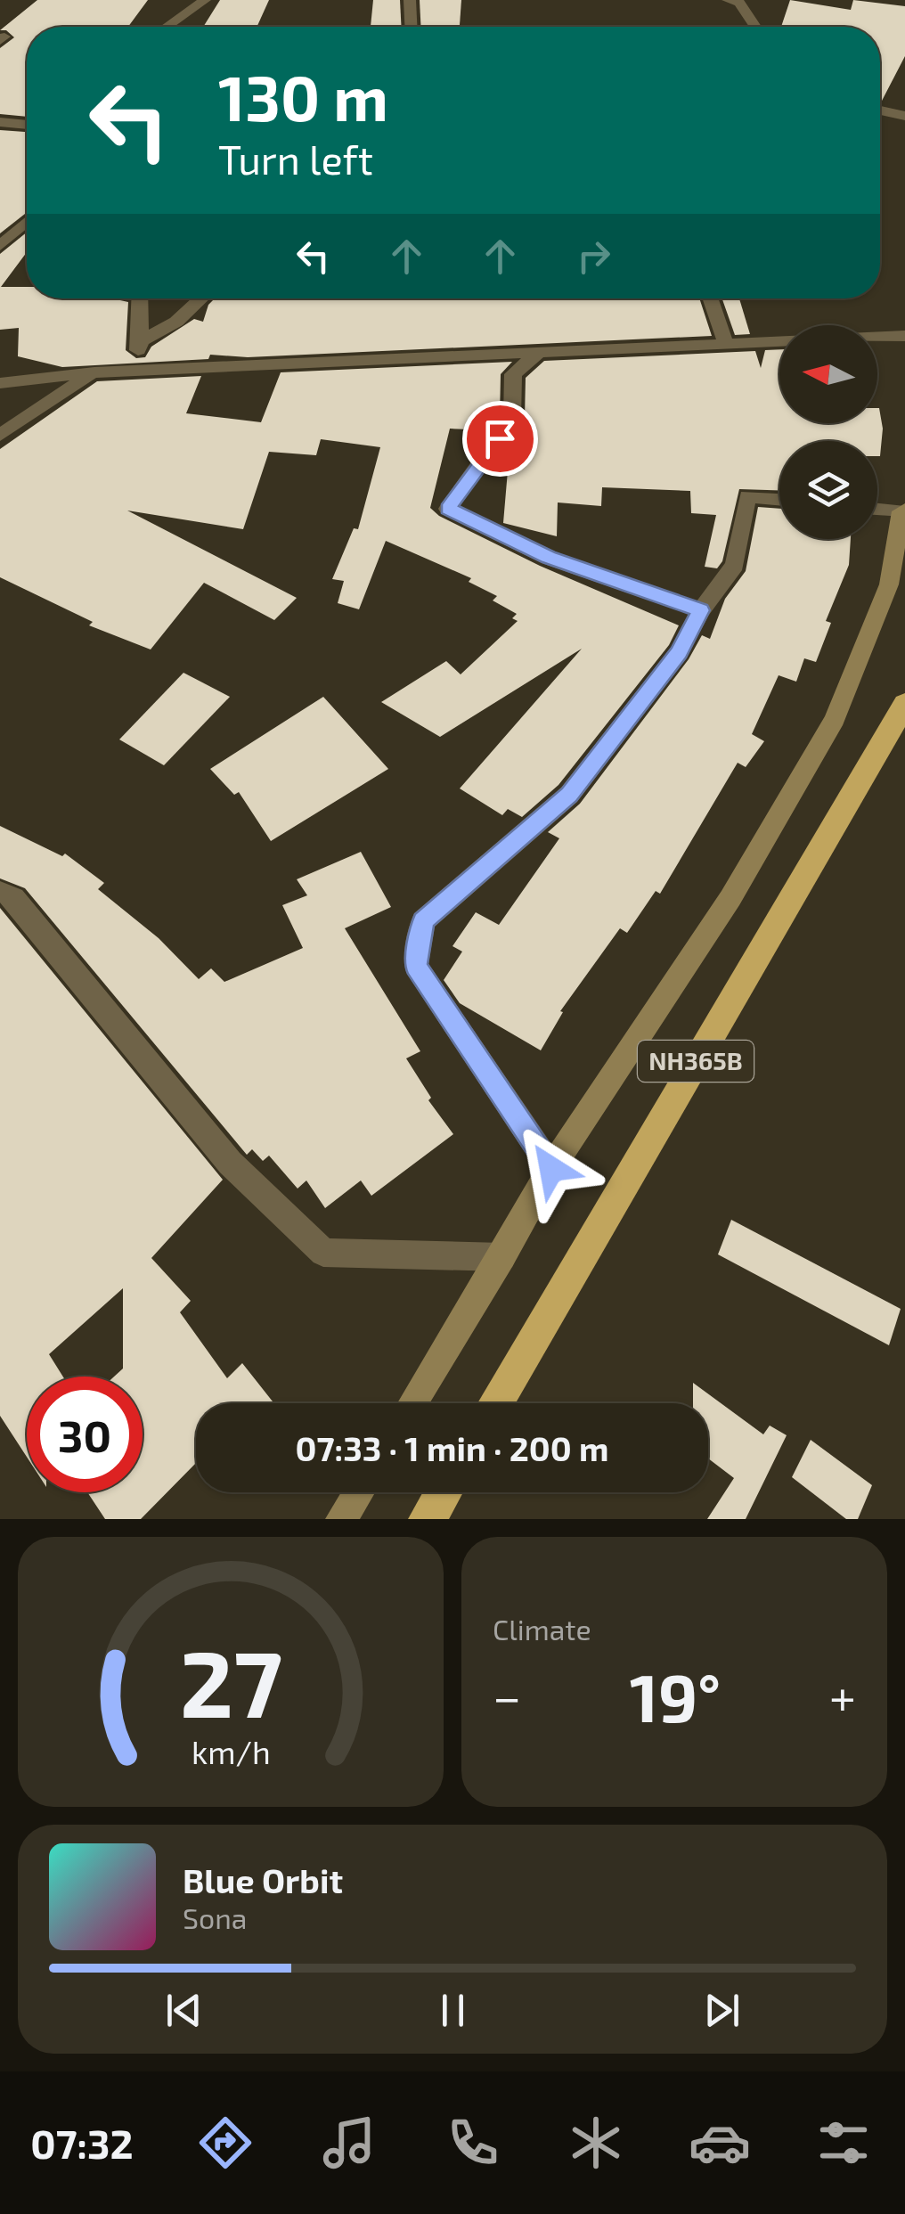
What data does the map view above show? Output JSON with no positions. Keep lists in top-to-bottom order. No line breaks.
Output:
{"streets":{"highway":["NH365B"]},"north":"left","page":{"turn":["130 m","Turn left"],"limit":"30","trip":"07:33 · 1 min · 200 m","tile":"Climate","heat":["−","19°","+"],"song":["Blue Orbit","Sona"],"tabs":"07:32","gauge":["27","km/h"]}}
